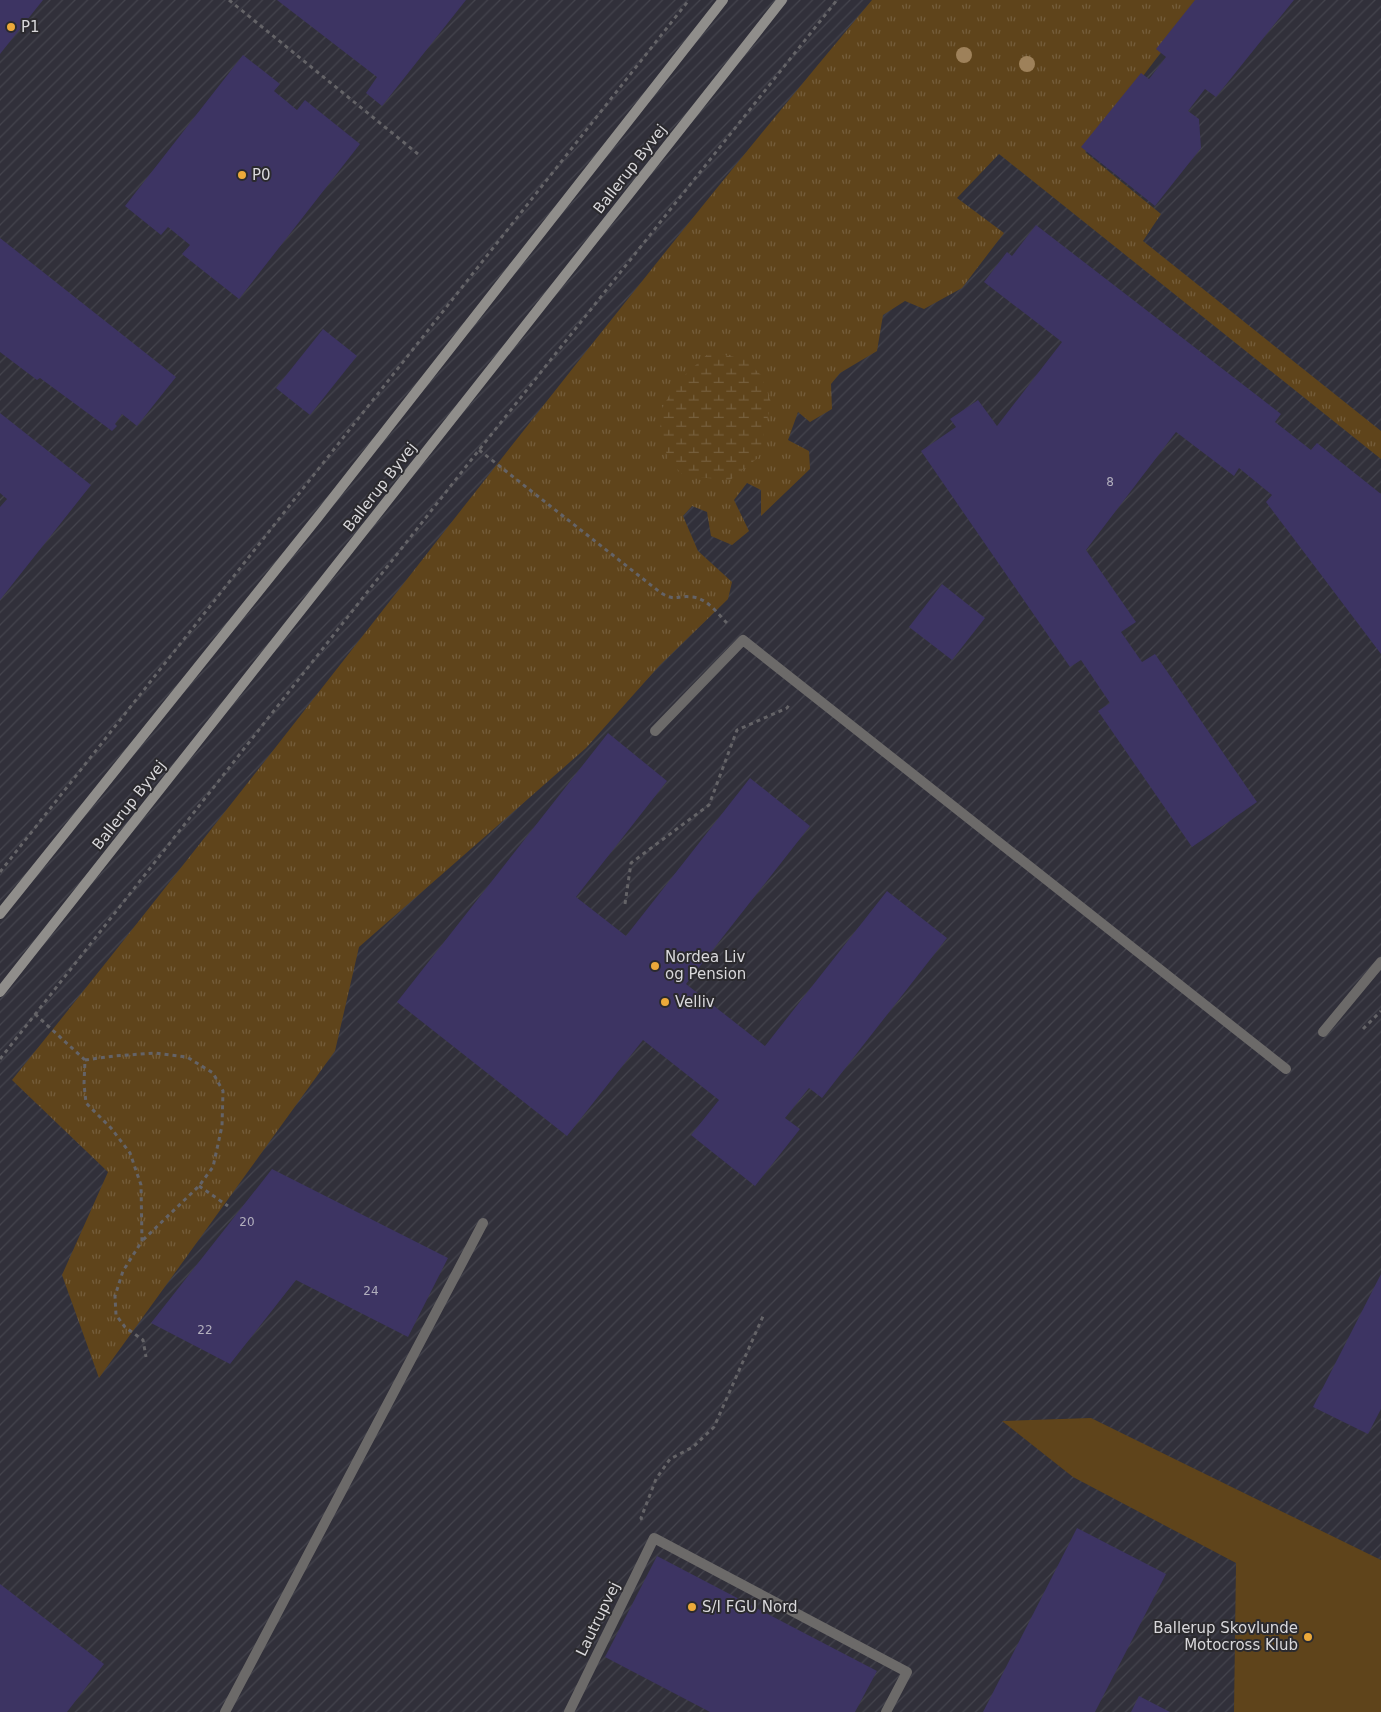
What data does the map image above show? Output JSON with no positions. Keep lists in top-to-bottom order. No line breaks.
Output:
{"streets":{"main road":["Ballerup Byvej"],"street":["Lautrupvej"]},"places":["P1","P0","Nordea Liv og Pension","Velliv","S/I FGU Nord","Ballerup Skovlunde Motocross Klub"],"house_numbers":["8","20","24","22"]}
